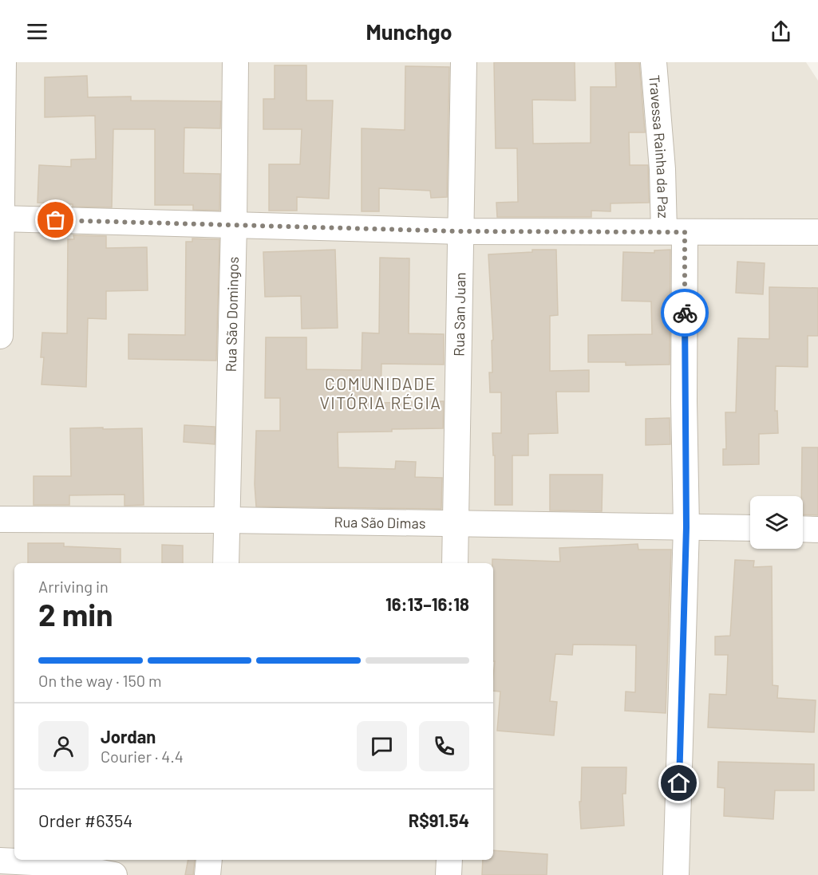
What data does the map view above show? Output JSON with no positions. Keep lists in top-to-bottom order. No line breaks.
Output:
{"streets":{"street":["Travessa Rainha da Paz","Rua São Domingos","Rua San Juan","Rua São Dimas"]},"crossings":[["Travessa Rainha da Paz","Rua São Dimas"],["Rua São Domingos","Rua São Dimas"],["Rua San Juan","Rua São Dimas"]],"districts":["COMUNIDADE VITÓRIA RÉGIA"],"page":{"header":"Munchgo","heading":["2 min","Arriving in","16:13–16:18"],"panel":["Jordan","Courier · 4.4","Order #6354","R$91.54"],"bar":"On the way · 150 m"}}
